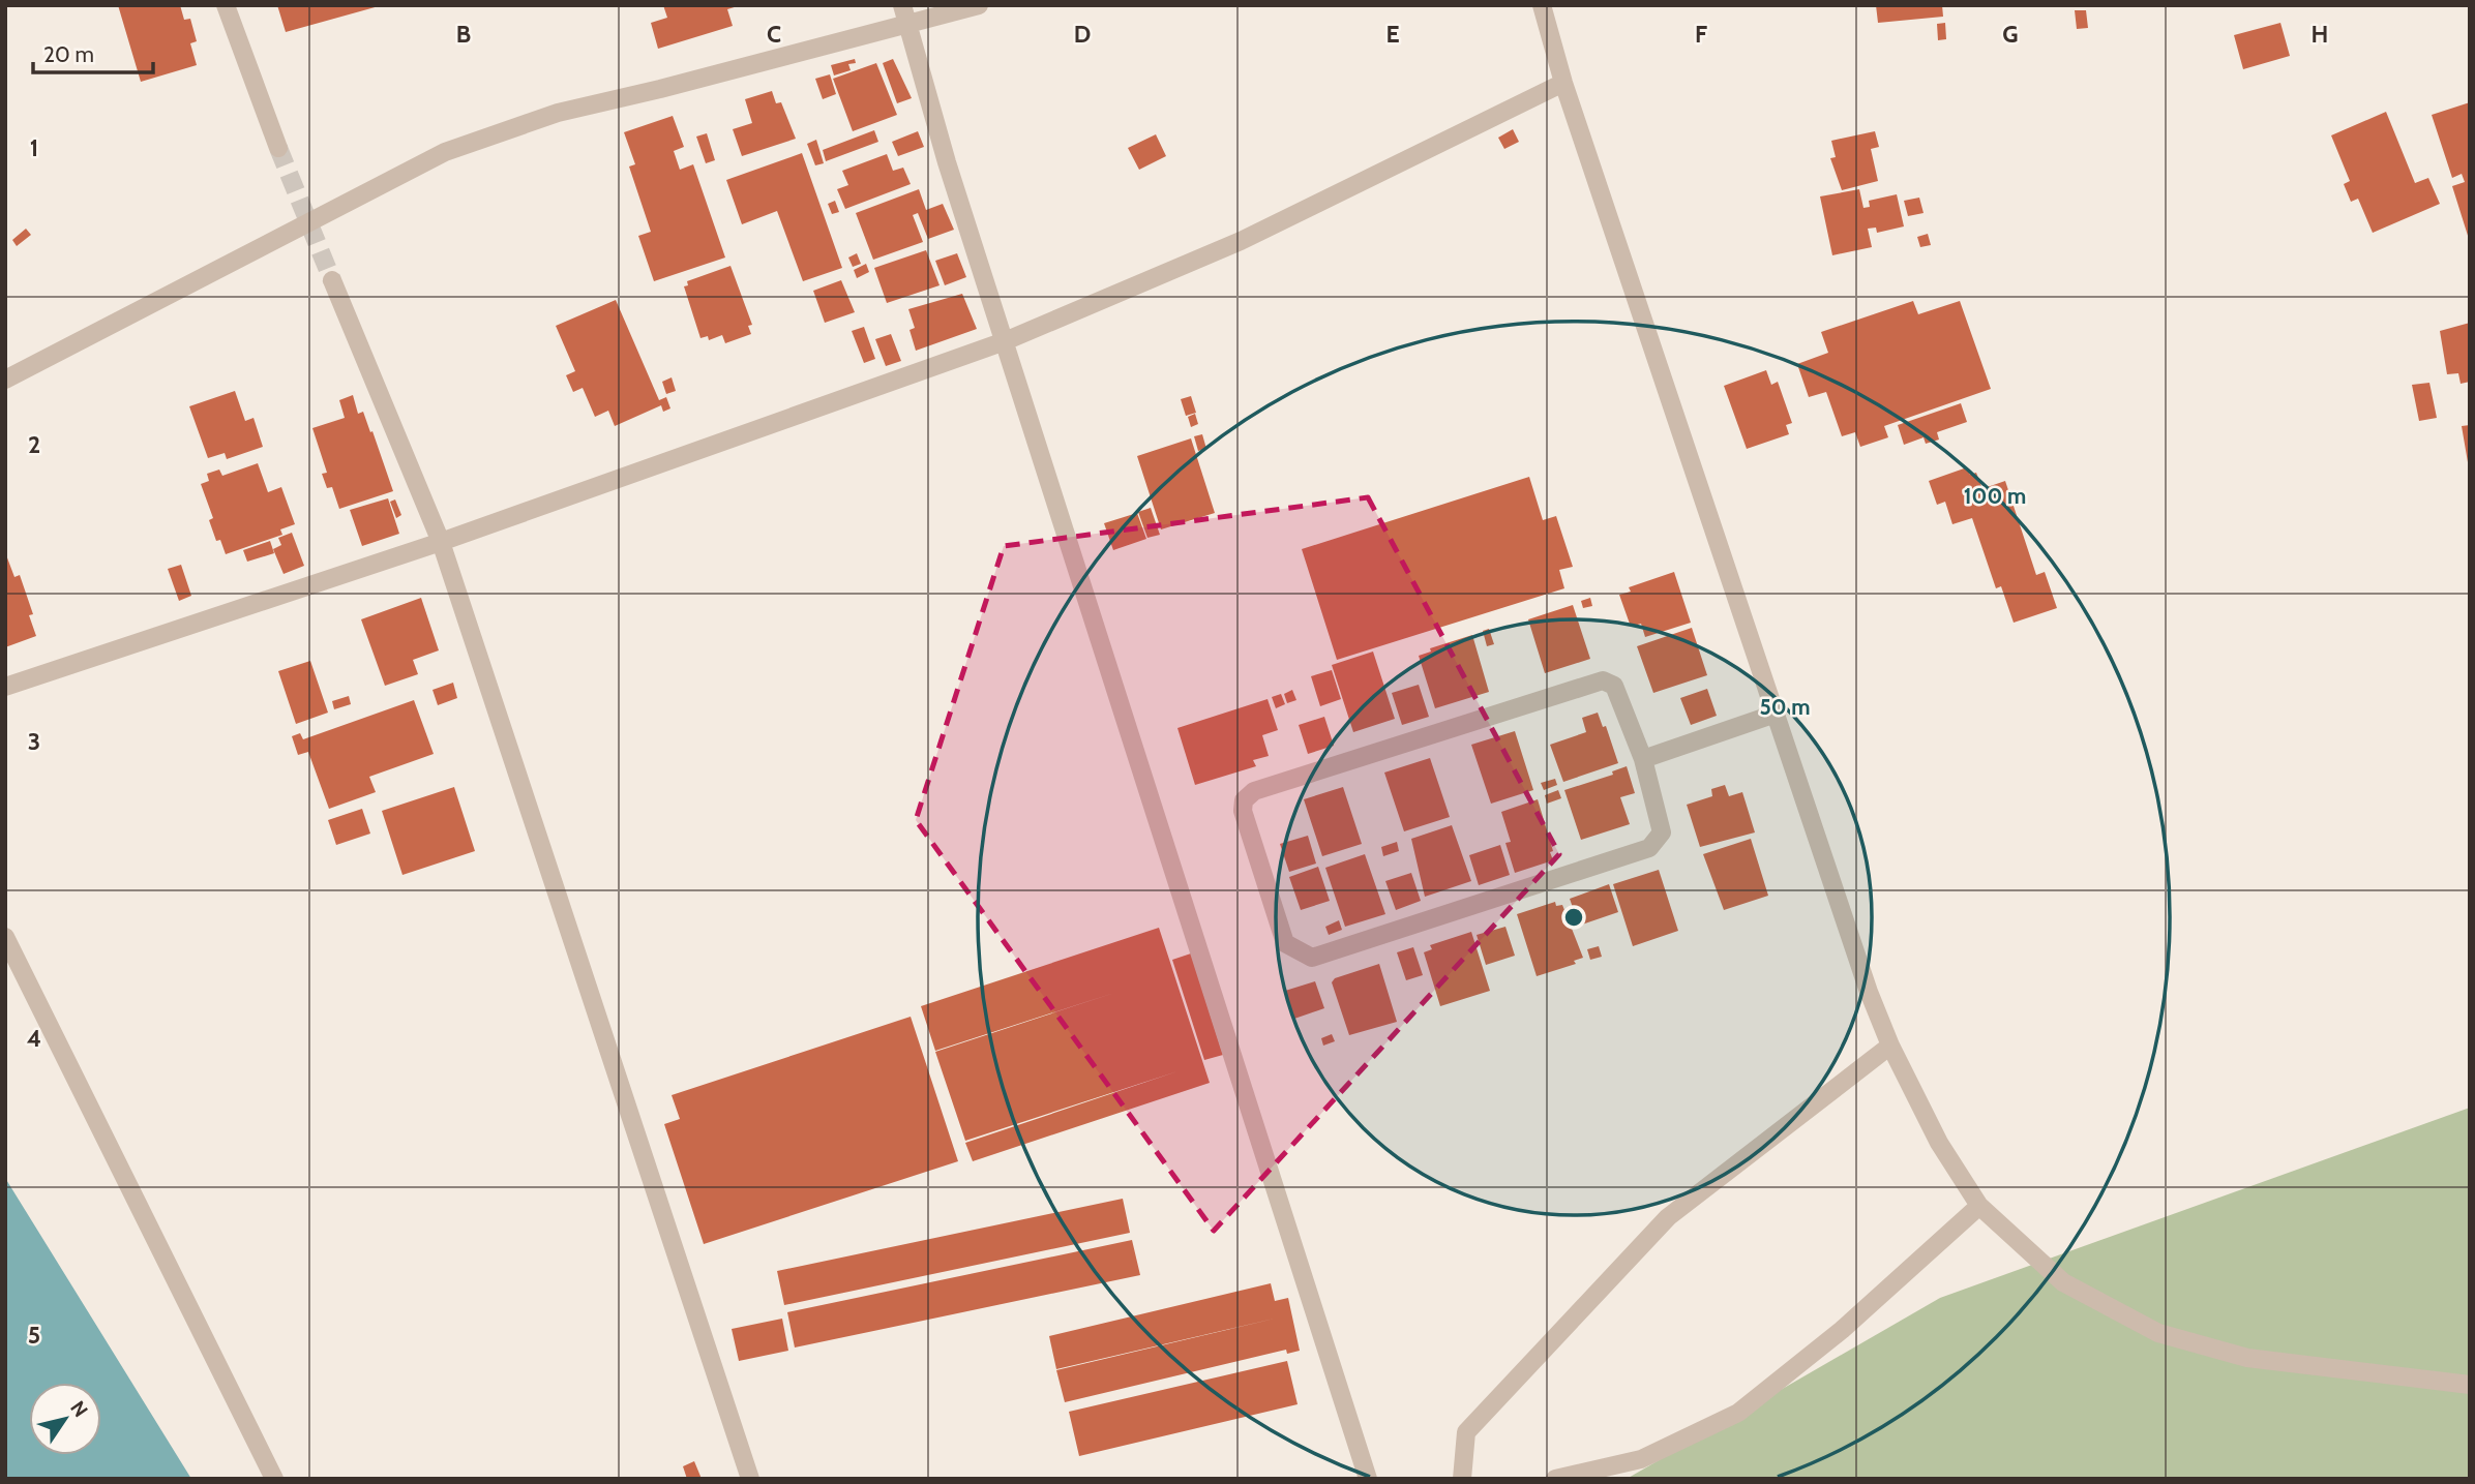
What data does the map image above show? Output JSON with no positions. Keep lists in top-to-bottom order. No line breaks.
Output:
{"scale_bar":"20 m","north":"top right","grid":{"columns":["B","C","D","E","F","G","H"],"rows":["1","2","3","4","5"]},"rings":["100 m","50 m"]}
